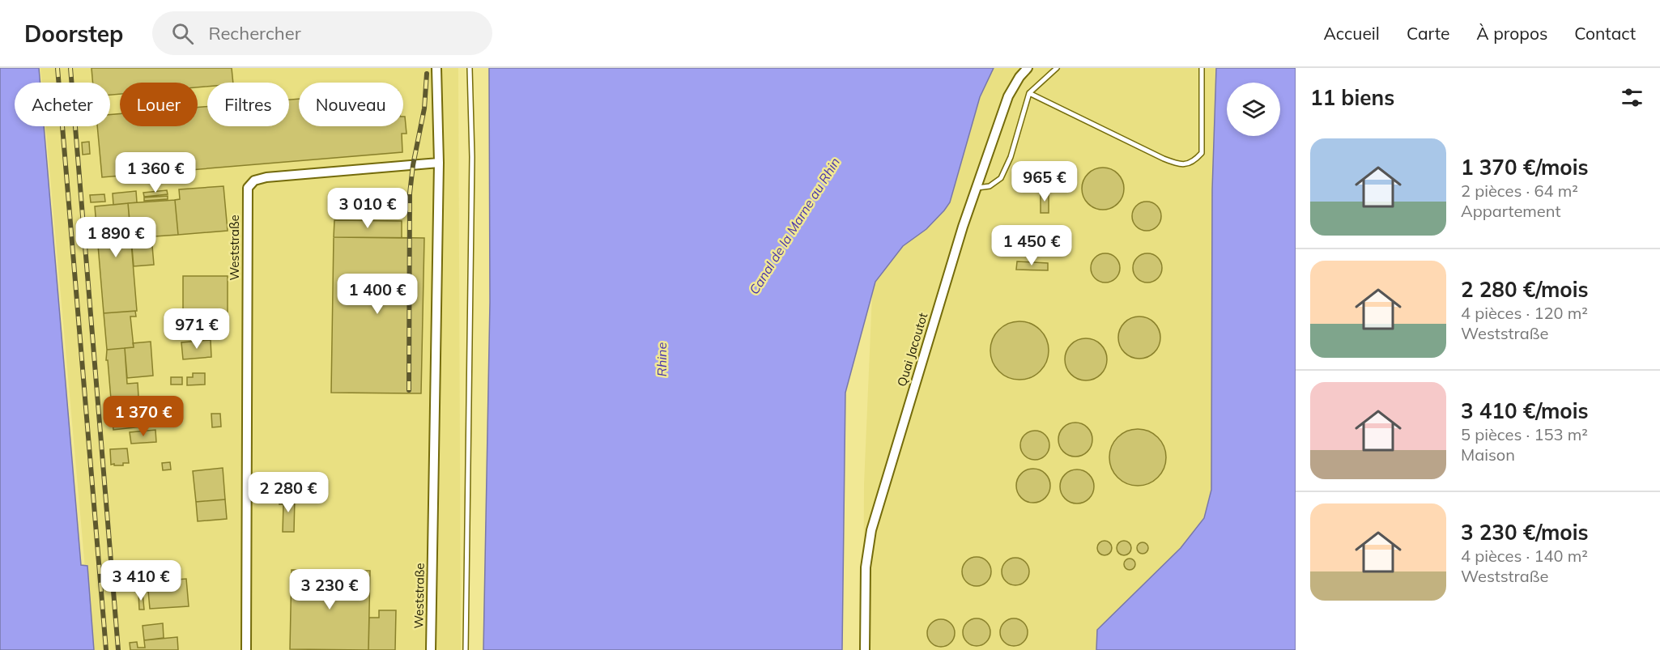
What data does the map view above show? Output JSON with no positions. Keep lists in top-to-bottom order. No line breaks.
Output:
{"streets":{"street":["Weststraße","Quai Jacoutot"]},"water":["Canal de la Marne au Rhin","Rhine"],"page":{"header":"Doorstep","search":"Rechercher","nav":["Accueil","Carte","À propos","Contact"],"heading":"11 biens","chip":["Acheter","Louer","Filtres","Nouveau"],"list":[{"name":"1 370 €/mois","note":"2 pièces · 64 m² · Appartement"},{"name":"2 280 €/mois","note":"4 pièces · 120 m² · Weststraße"},{"name":"3 410 €/mois","note":"5 pièces · 153 m² · Maison"},{"name":"3 230 €/mois","note":"4 pièces · 140 m² · Weststraße"}],"price":["1 360 €","965 €","3 010 €","1 890 €","1 450 €","1 400 €","971 €","1 370 €","2 280 €","3 410 €","3 230 €"]}}
